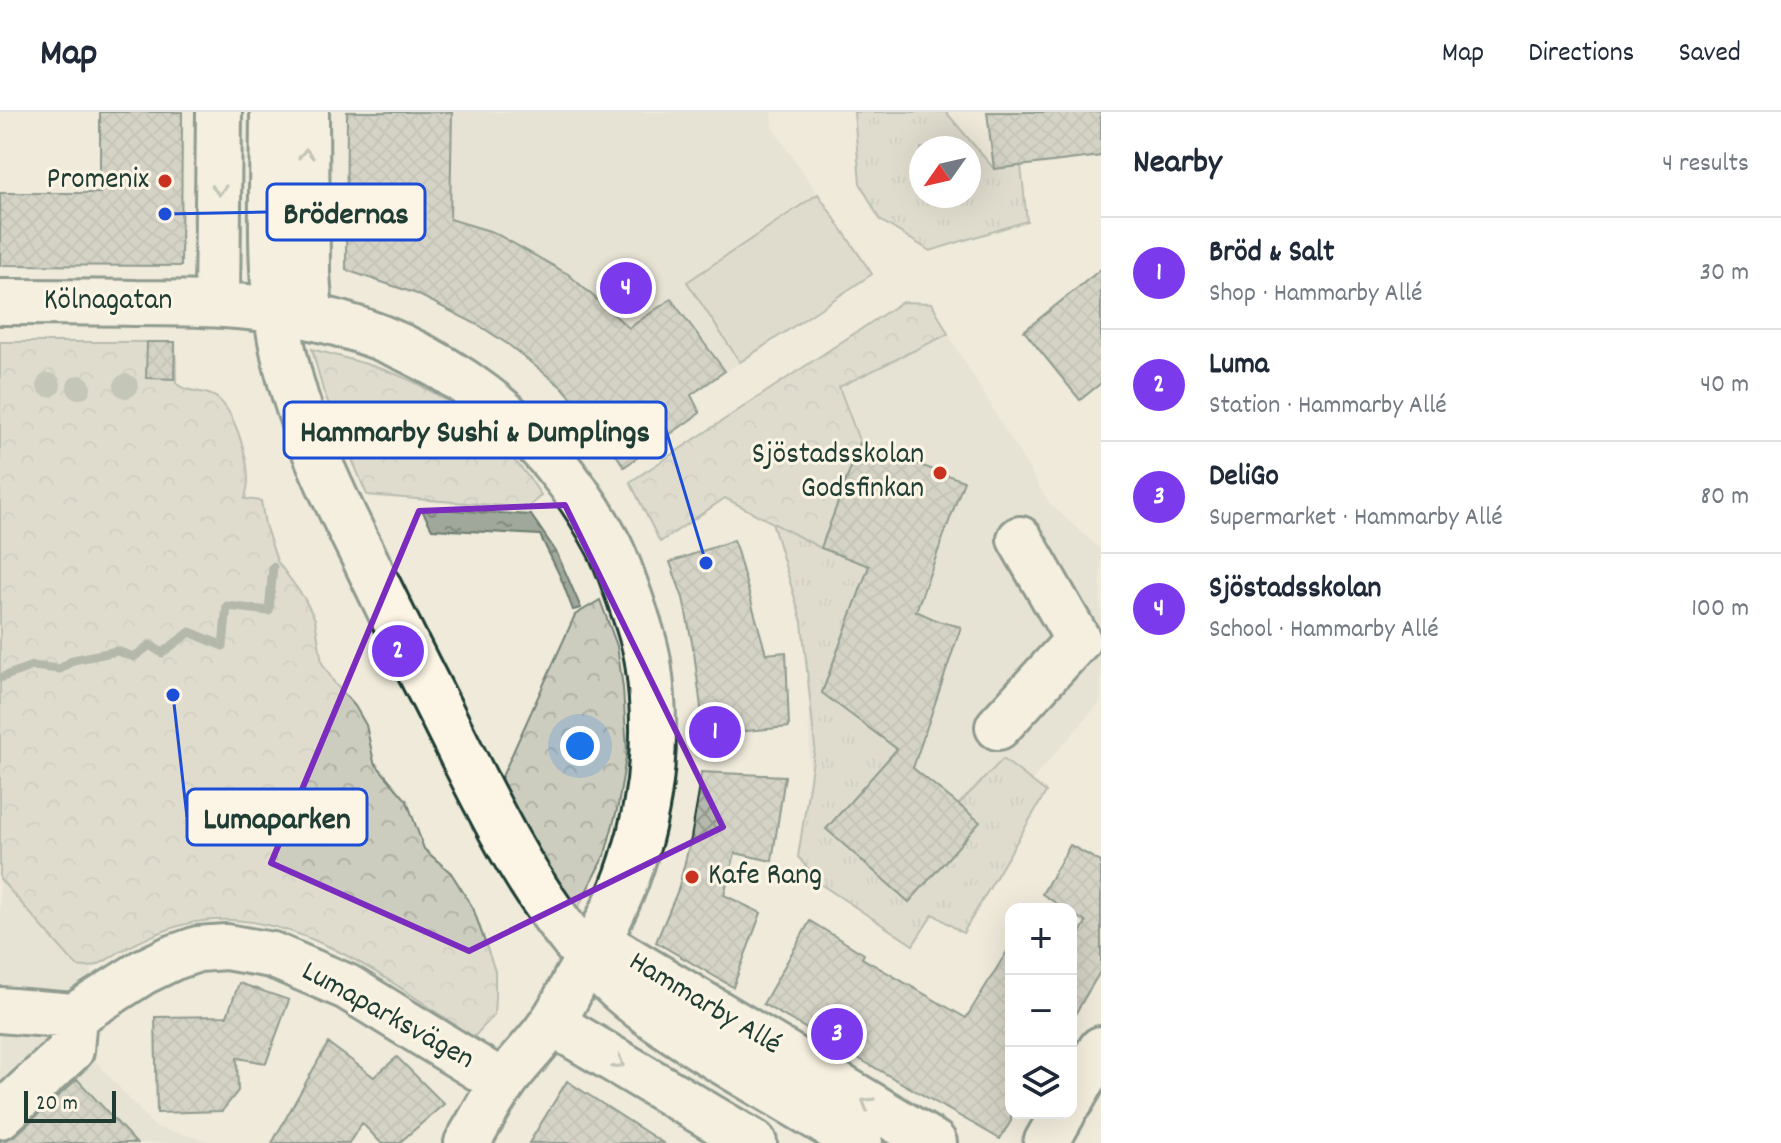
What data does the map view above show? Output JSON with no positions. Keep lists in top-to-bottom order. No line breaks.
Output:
{"streets":{"street":["Kölnagatan","Hammarby Allé","Lumaparksvägen"]},"crossings":[["Kölnagatan","Hammarby Allé"],["Hammarby Allé","Lumaparksvägen"]],"places":["Promenix","Brödernas","Sjöstadsskolan Godsfinkan","Hammarby Sushi & Dumplings","Lumaparken","Kafe Rang"],"scale_bar":"20 m","north":"bottom left","page":{"header":"Map","nav":["Map","Directions","Saved"],"heading":["Nearby","4 results"],"list":[{"mark":"1","name":"Bröd & Salt","note":"Shop · Hammarby Allé","value":"30 m"},{"mark":"2","name":"Luma","note":"Station · Hammarby Allé","value":"40 m"},{"mark":"3","name":"DeliGo","note":"Supermarket · Hammarby Allé","value":"80 m"},{"mark":"4","name":"Sjöstadsskolan","note":"School · Hammarby Allé","value":"100 m"}],"pins":["4","2","1","3"],"map_buttons":["+","−"],"scale":"20 m"}}
